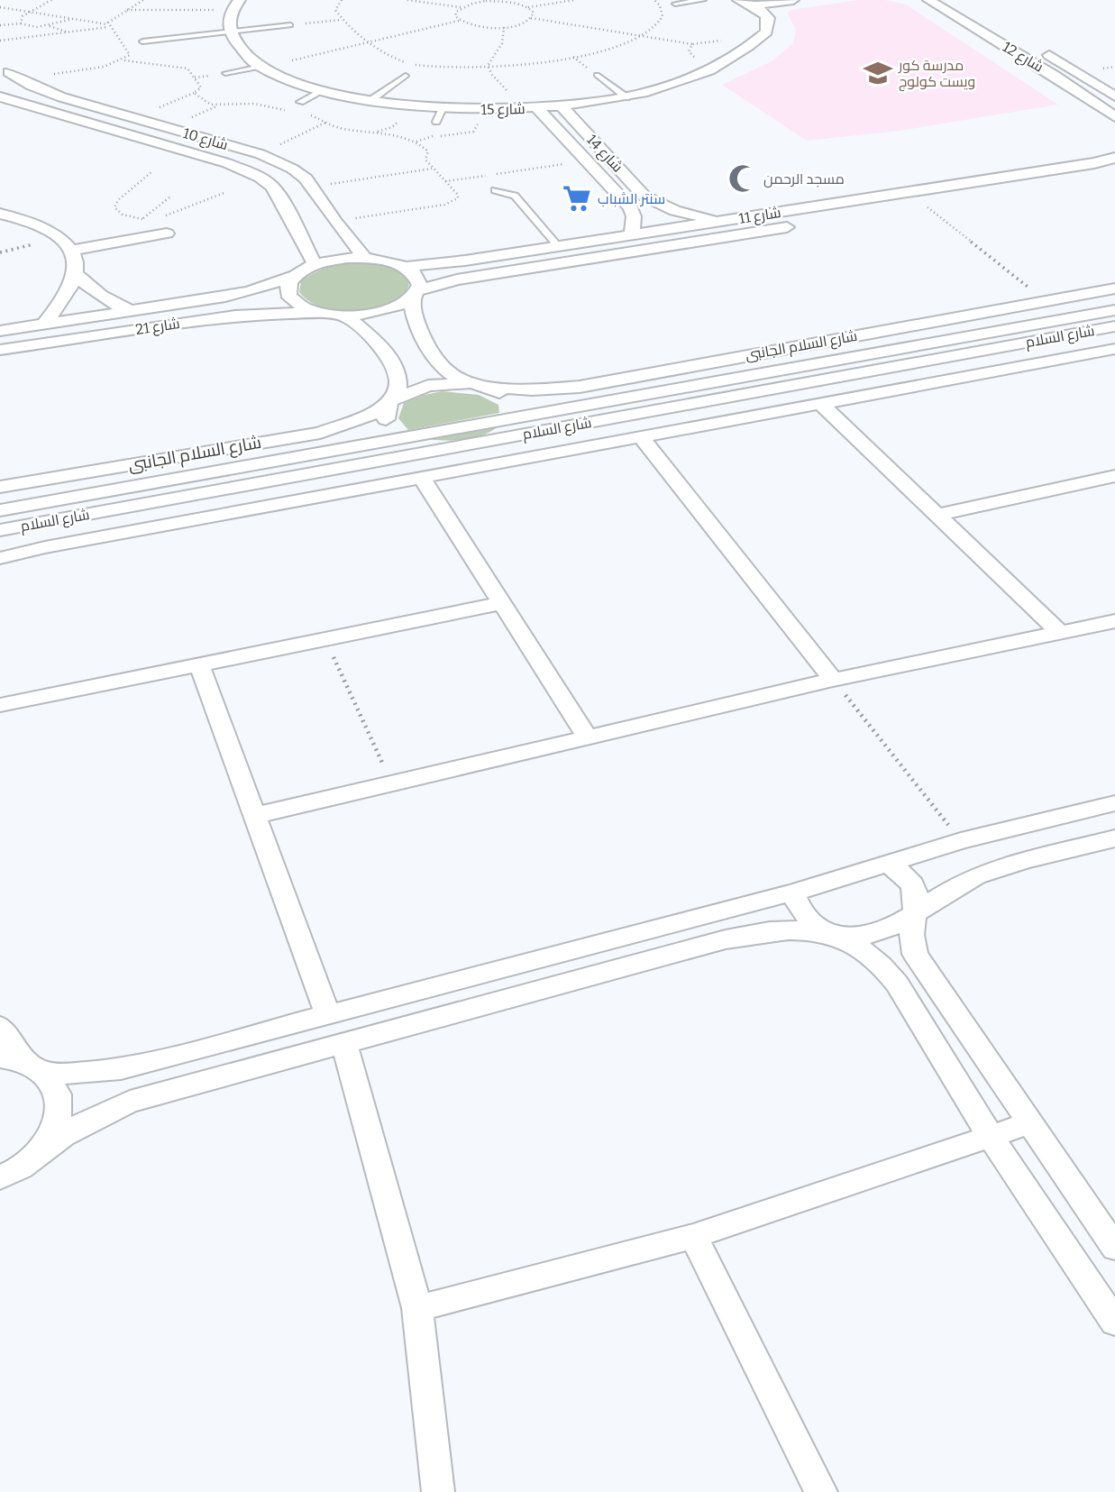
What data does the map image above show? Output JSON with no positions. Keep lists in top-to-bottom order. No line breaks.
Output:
{"streets":{"street":["شارع 12","شارع 15","شارع 10","شارع 14","شارع 11","شارع 21","شارع السلام","شارع السلام الجانبى"]},"crossings":[["شارع 15","شارع 14"],["شارع 10","شارع 11"],["شارع 10","شارع 21"],["شارع 14","شارع 11"],["شارع 11","شارع 21"]],"places":{"school or university":["مدرسة كور ويست كولوج"],"mosque":["مسجد الرحمن"],"supermarket":["سنتر الشباب"]}}
